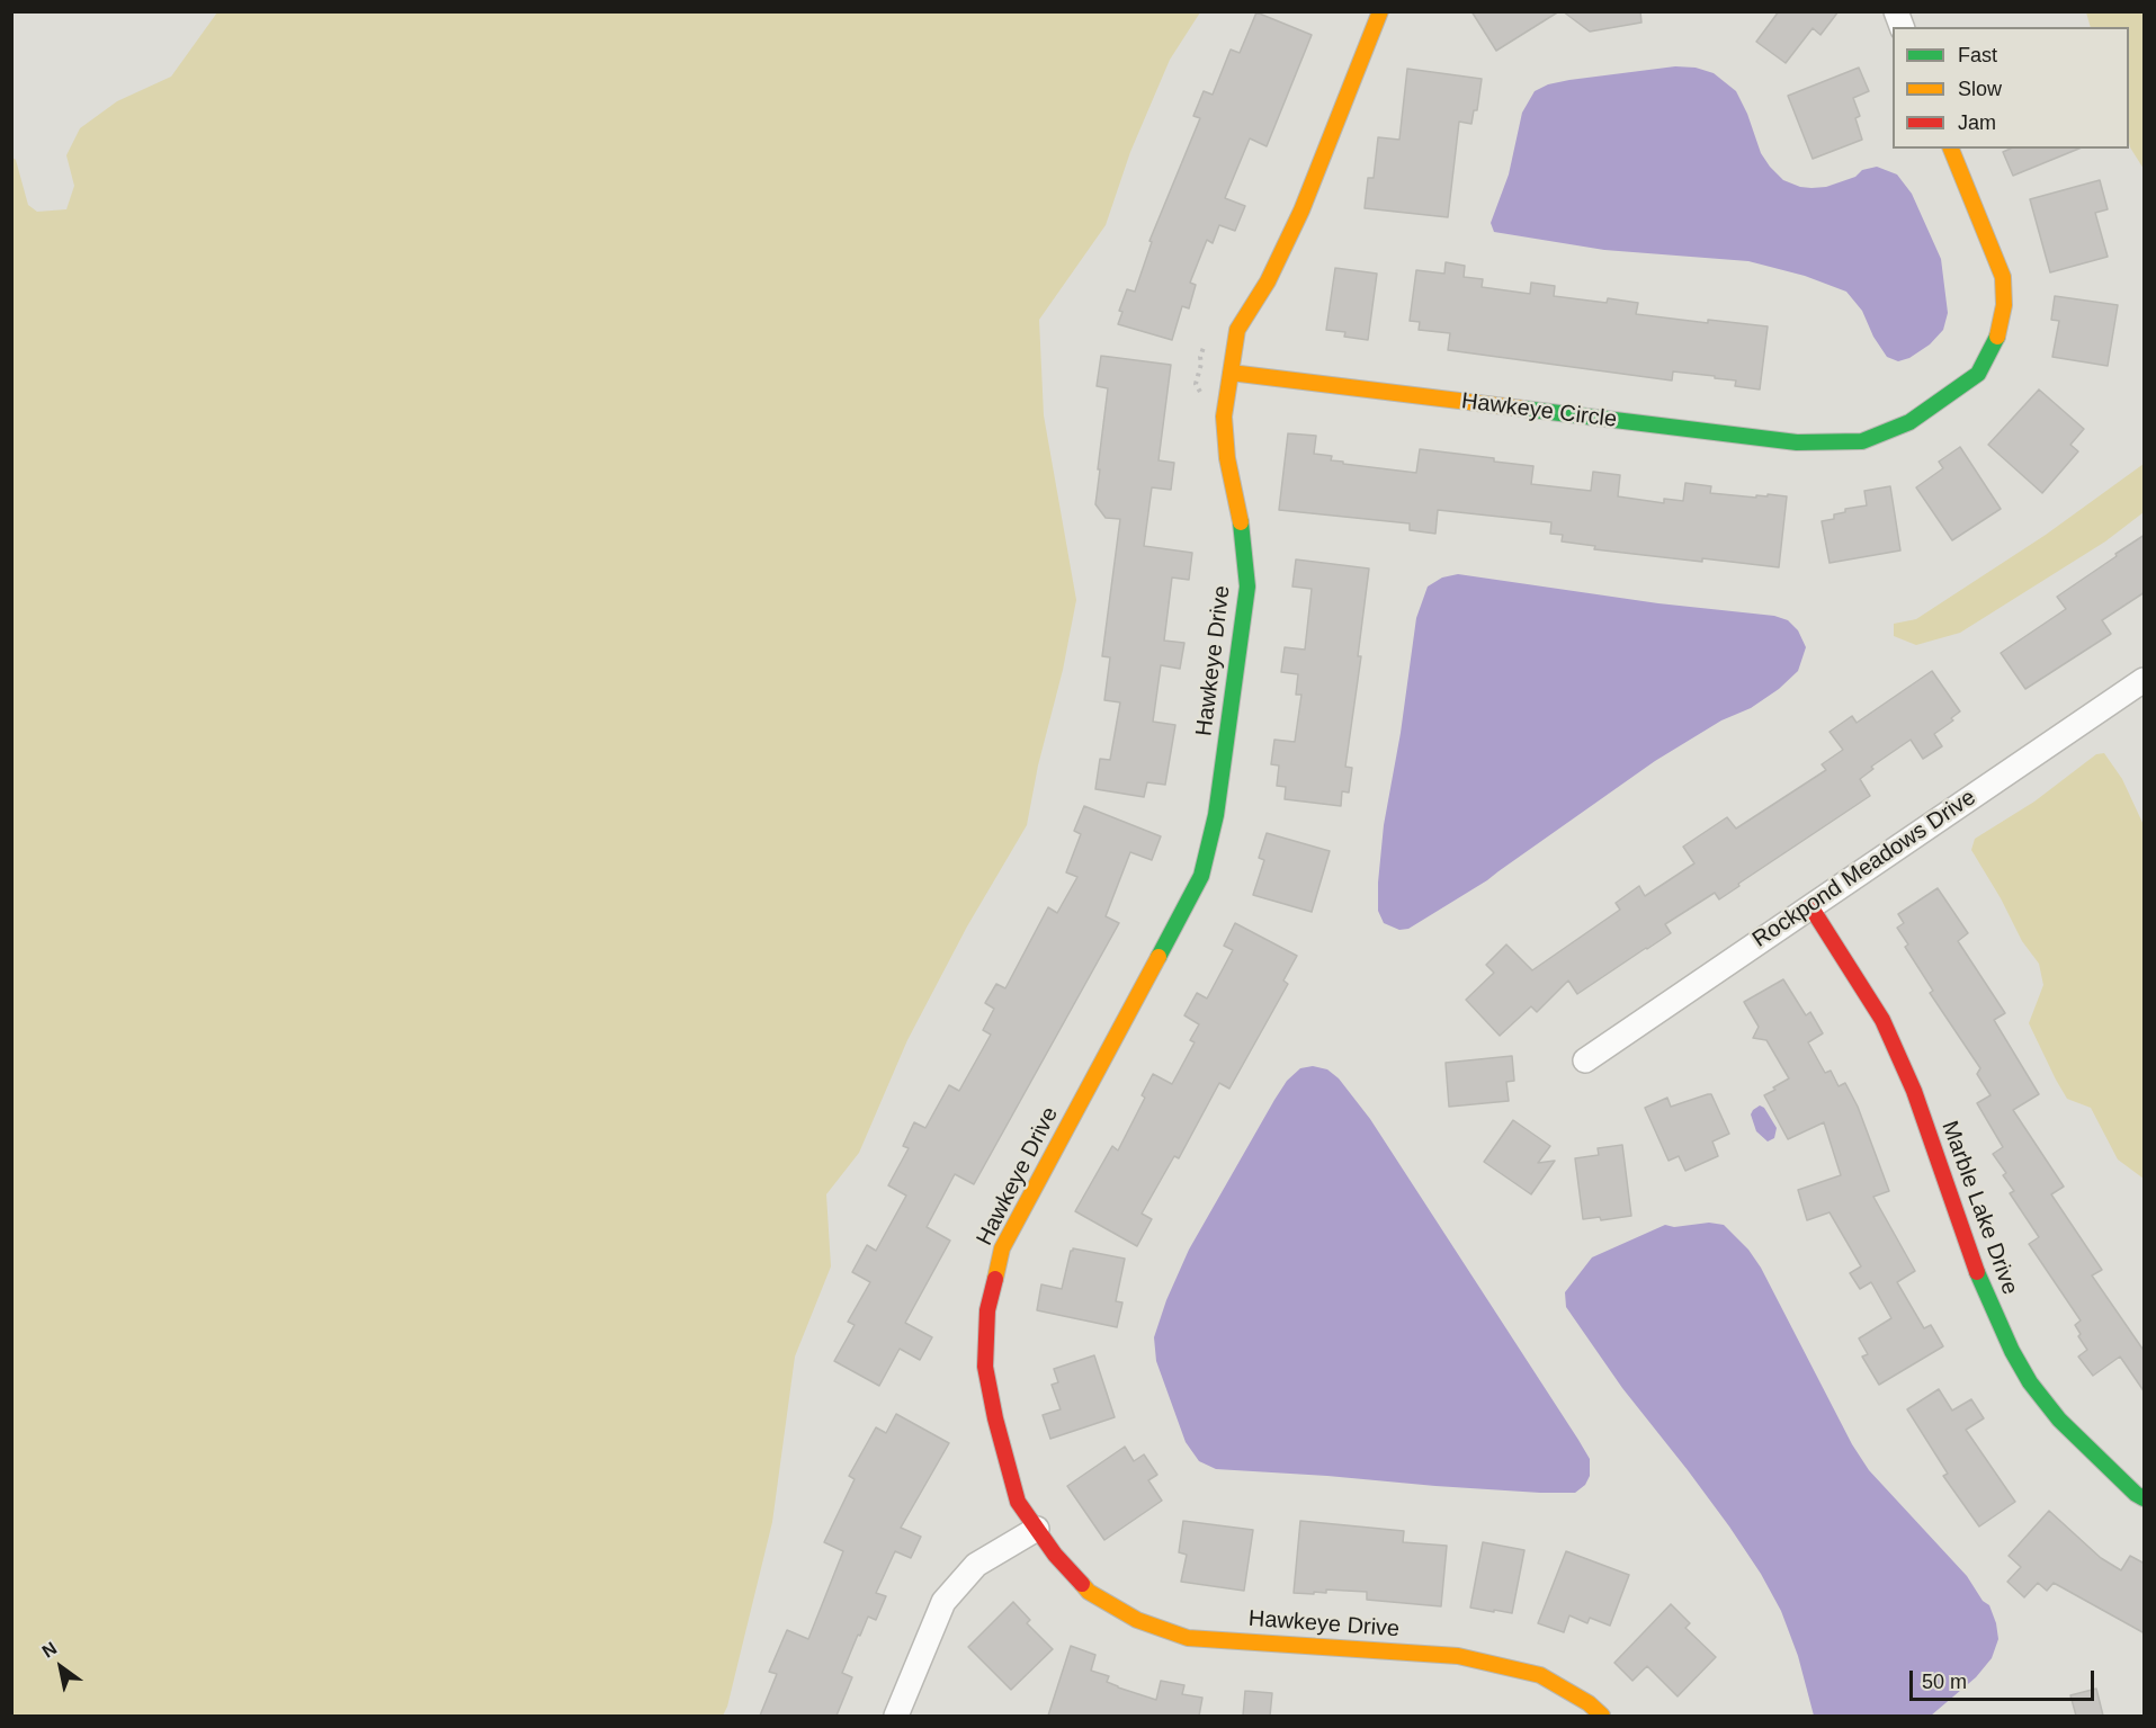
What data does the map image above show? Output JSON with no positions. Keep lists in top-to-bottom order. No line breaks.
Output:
{"streets":{"street":["Hawkeye Circle","Hawkeye Drive","Rockpond Meadows Drive","Marble Lake Drive"]},"crossings":[["Hawkeye Circle","Hawkeye Drive"],["Rockpond Meadows Drive","Marble Lake Drive"]],"legend":["Fast","Slow","Jam"],"scale_bar":"50 m","north":"top left"}
